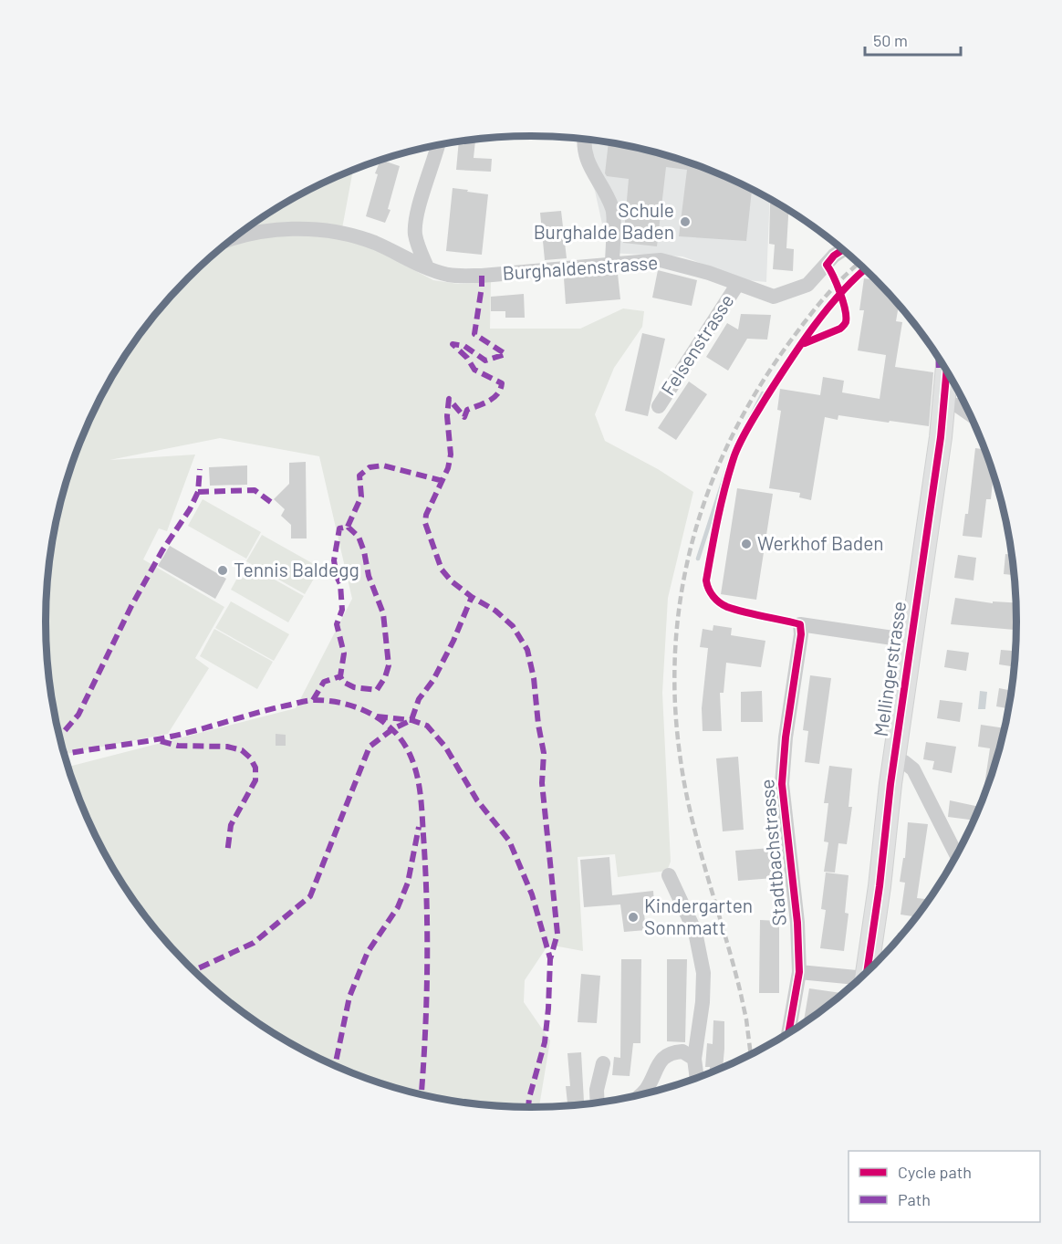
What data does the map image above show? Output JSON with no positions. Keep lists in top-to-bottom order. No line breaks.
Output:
{"streets":{"main road":["Mellingerstrasse"],"street":["Burghaldenstrasse","Felsenstrasse","Stadtbachstrasse"]},"crossings":[["Burghaldenstrasse","Felsenstrasse"],["Mellingerstrasse","Stadtbachstrasse"]],"places":["Schule Burghalde Baden","Werkhof Baden","Tennis Baldegg","Kindergarten Sonnmatt"],"legend":["Cycle path","Path"],"scale_bar":"50 m"}
